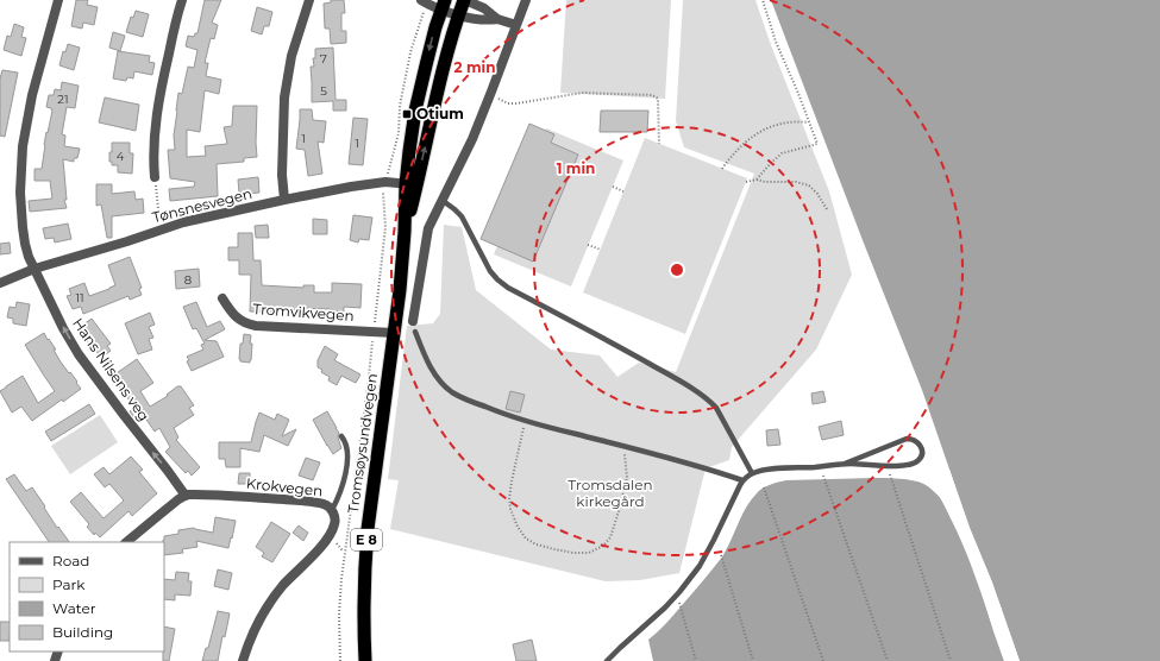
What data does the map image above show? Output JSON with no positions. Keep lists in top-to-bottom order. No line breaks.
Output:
{"streets":{"highway":["Tromsøysundvegen","E 8"],"street":["Tønsnesvegen","Tromvikvegen","Hans Nilsens veg","Krokvegen"]},"crossings":[["Tønsnesvegen","Hans Nilsens veg"],["Tønsnesvegen","Tromsøysundvegen"],["Tromvikvegen","Tromsøysundvegen"],["Hans Nilsens veg","Krokvegen"]],"one_way":["Hans Nilsens veg"],"parks":["Tromsdalen kirkegård"],"places":{"transit":["Otium"]},"house_numbers":["7","5","21","1","1","4","8","11"],"legend":["Road","Park","Water","Building"],"rings":["2 min","1 min"]}
